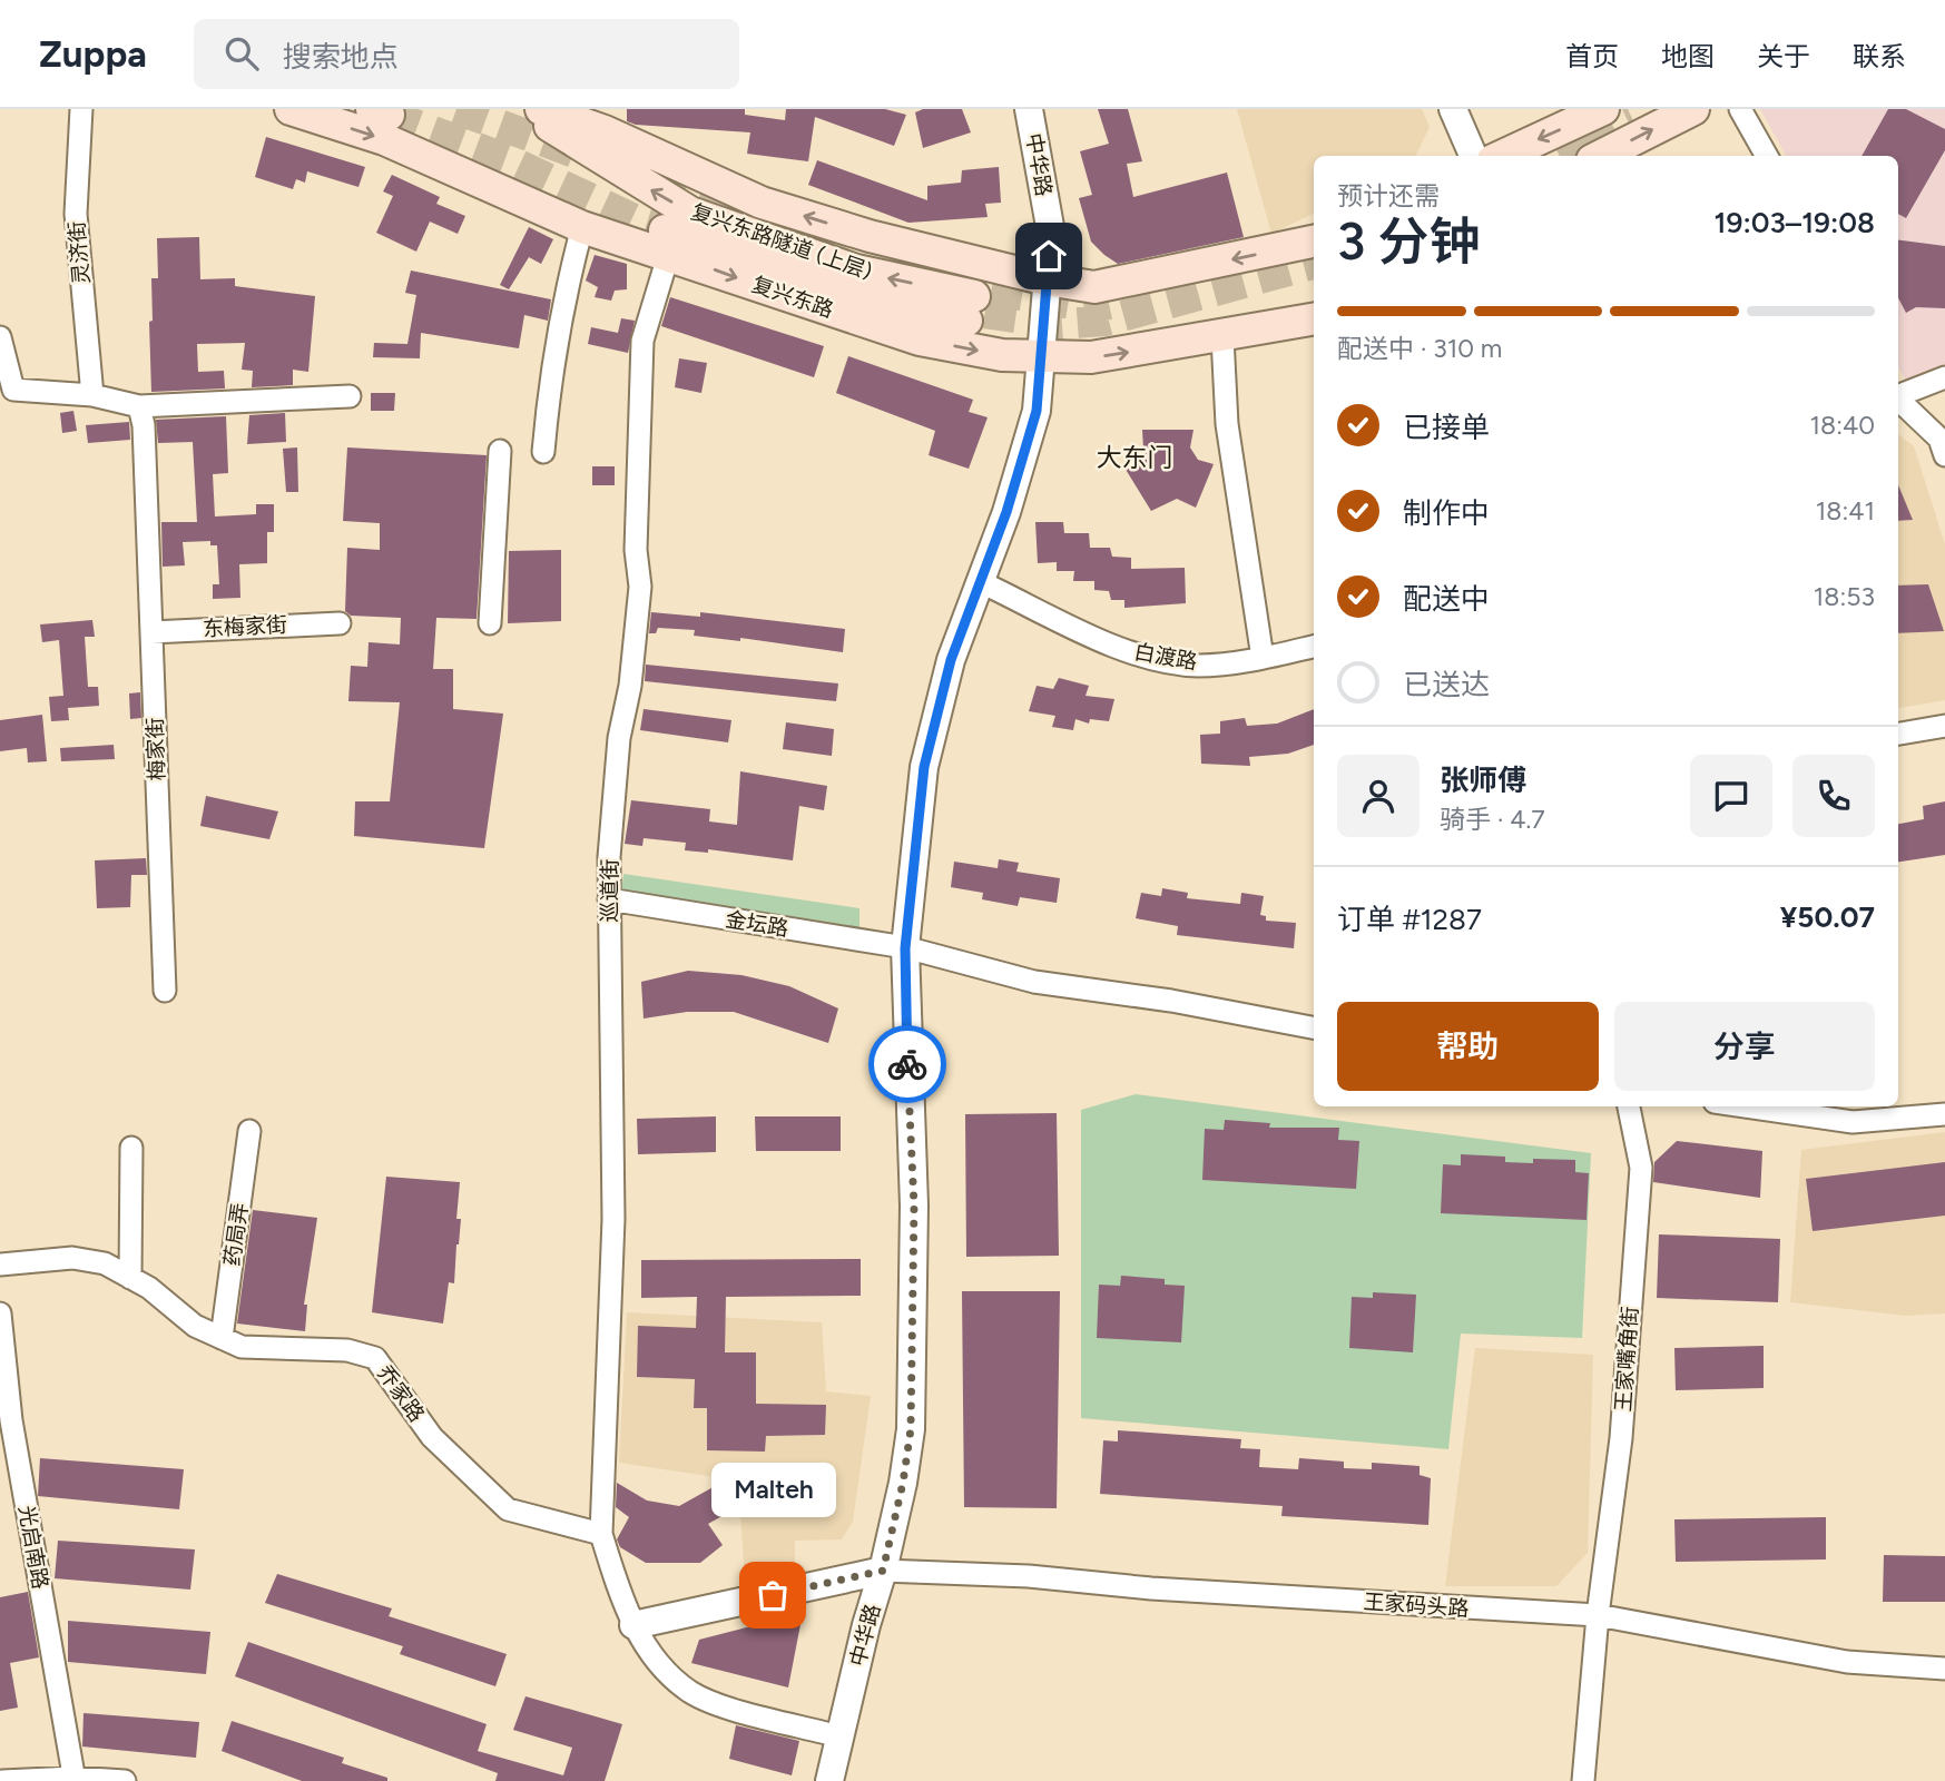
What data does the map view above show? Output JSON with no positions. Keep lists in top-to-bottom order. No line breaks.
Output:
{"streets":{"main road":["复兴东路隧道 (上层)","复兴东路"],"street":["中华路","灵济街","东梅家街","白渡路","梅家街","巡道街","金坛路","药局弄","王家嘴角街","乔家路","光启南路","王家码头路"]},"crossings":[["中华路","复兴东路"],["中华路","白渡路"],["中华路","金坛路"],["中华路","王家码头路"],["复兴东路隧道 (上层)","复兴东路"],["复兴东路","巡道街"],["东梅家街","梅家街"],["巡道街","金坛路"],["巡道街","乔家路"],["药局弄","乔家路"],["王家嘴角街","王家码头路"]],"districts":["大东门"],"places":["Malteh"],"page":{"header":"Zuppa","search":"搜索地点","nav":["首页","地图","关于","联系"],"heading":["3 分钟","预计还需","19:03–19:08"],"panel":["张师傅","骑手 · 4.7","订单 #1287","¥50.07"],"bar":"配送中 · 310 m","list":[["已接单","18:40"],["制作中","18:41"],["配送中","18:53"],"已送达"],"buttons":["帮助","分享"],"bubble":"Malteh"}}
